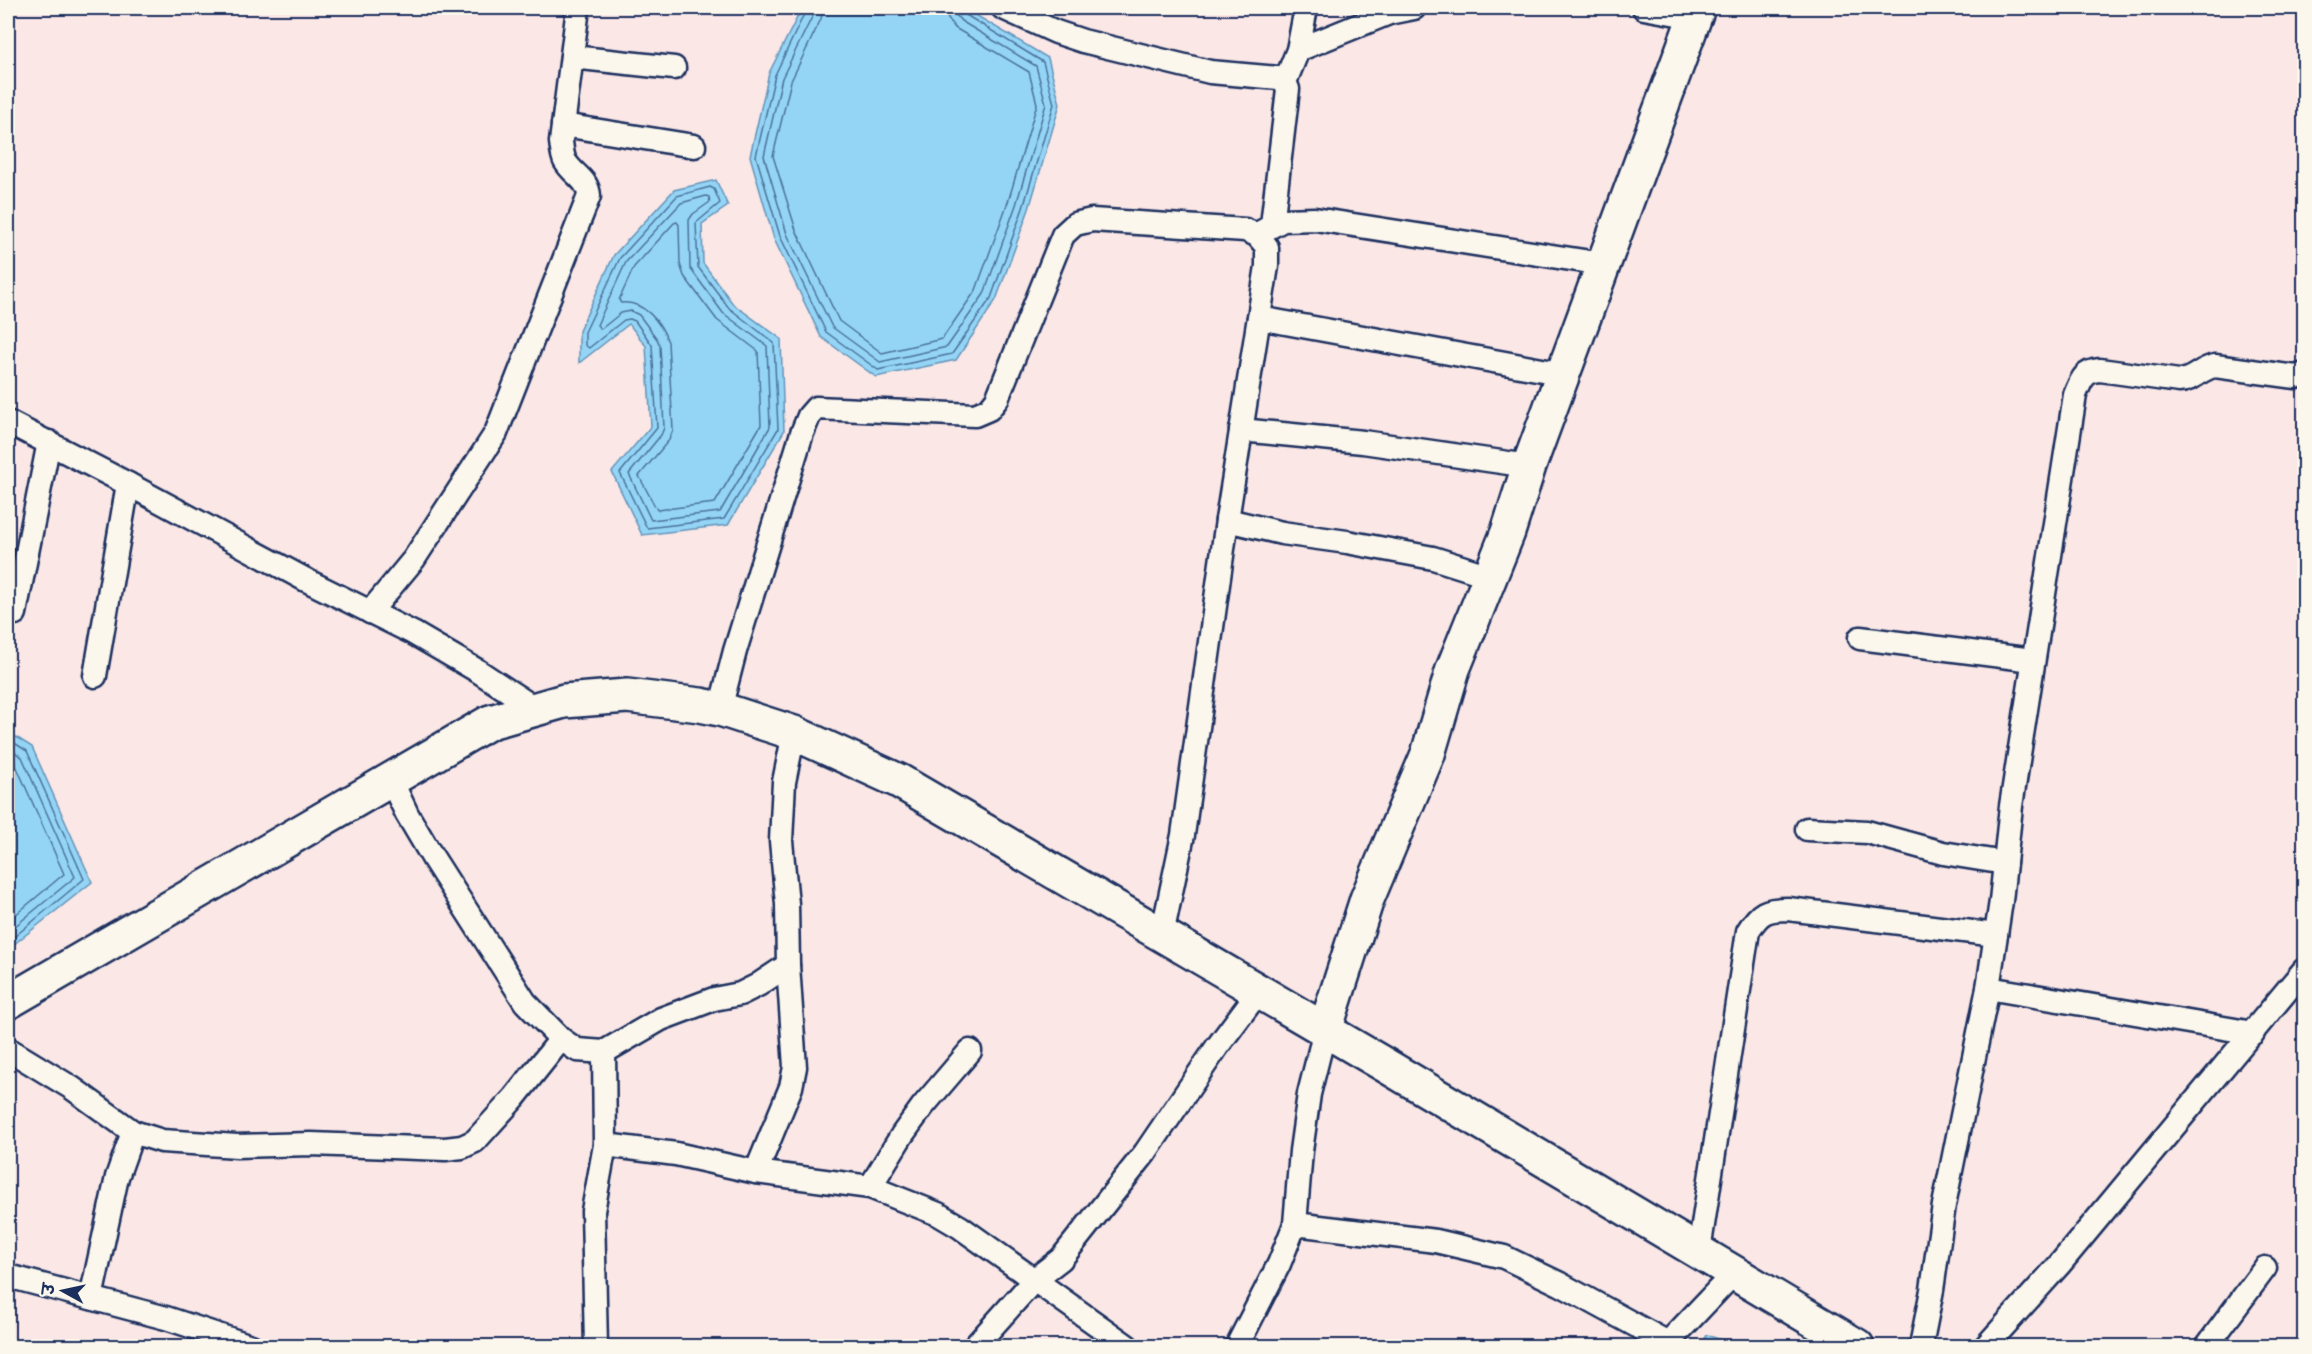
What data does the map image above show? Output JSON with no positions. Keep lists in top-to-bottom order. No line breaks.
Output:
{"north":"left"}
